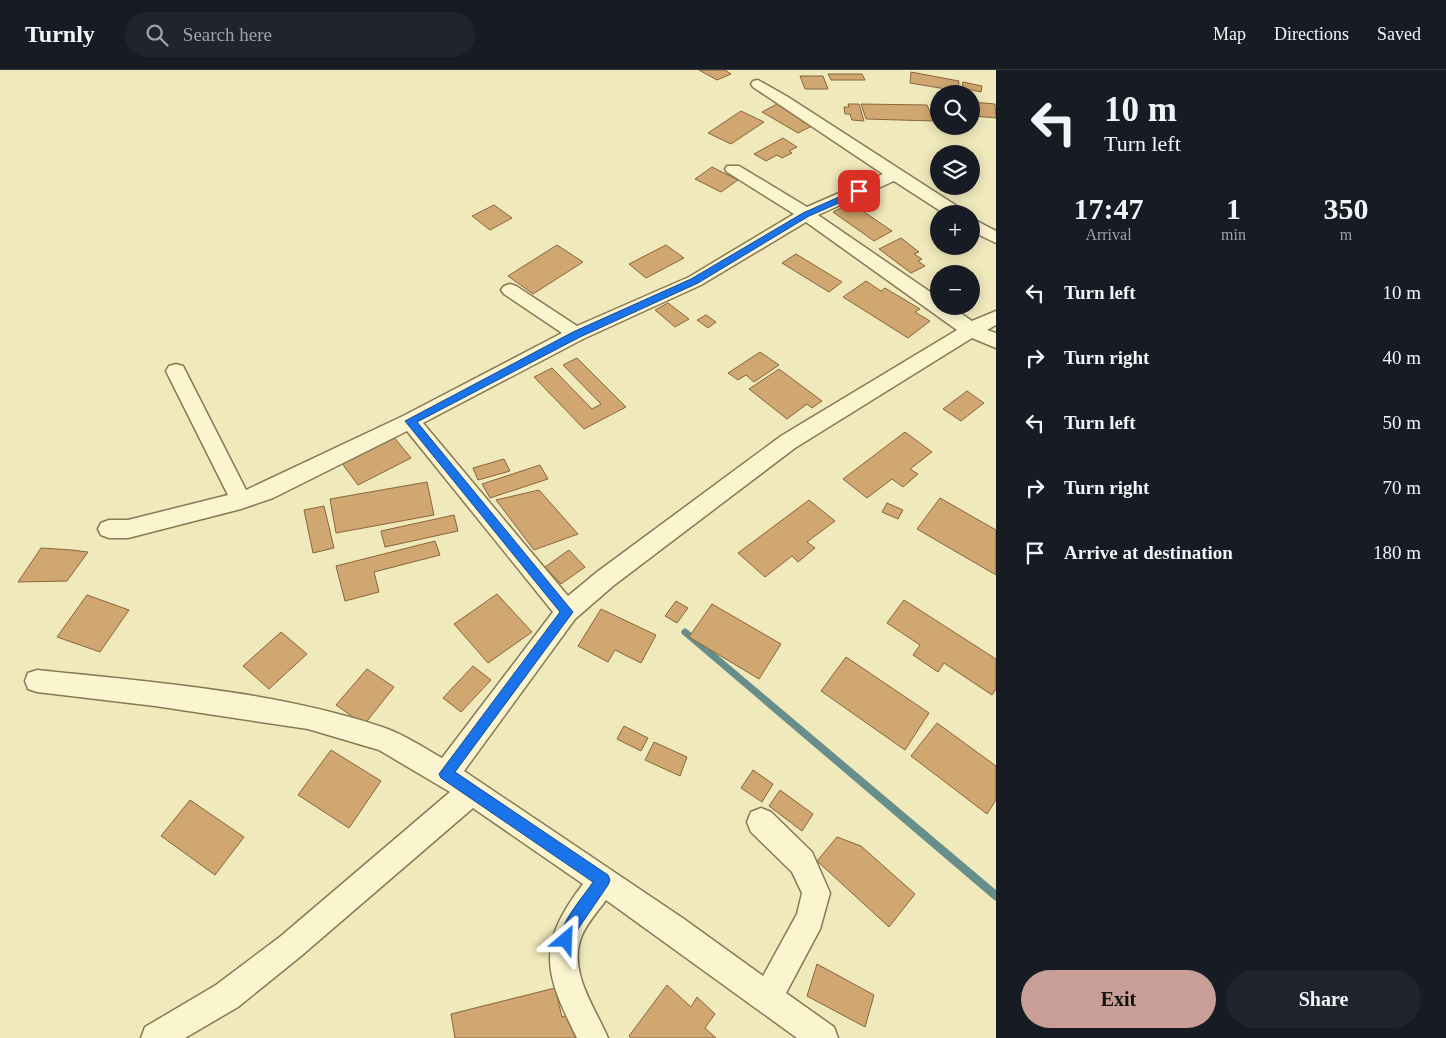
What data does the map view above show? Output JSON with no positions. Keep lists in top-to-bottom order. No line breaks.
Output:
{"page":{"header":"Turnly","search":"Search here","nav":["Map","Directions","Saved"],"turn":["10 m","Turn left"],"map_buttons":["+","−"],"eta":["17:47","Arrival","1","min","350","m"],"list":[{"name":"Turn left","value":"10 m"},{"name":"Turn right","value":"40 m"},{"name":"Turn left","value":"50 m"},{"name":"Turn right","value":"70 m"},{"name":"Arrive at destination","value":"180 m"}],"buttons":["Exit","Share"]}}
